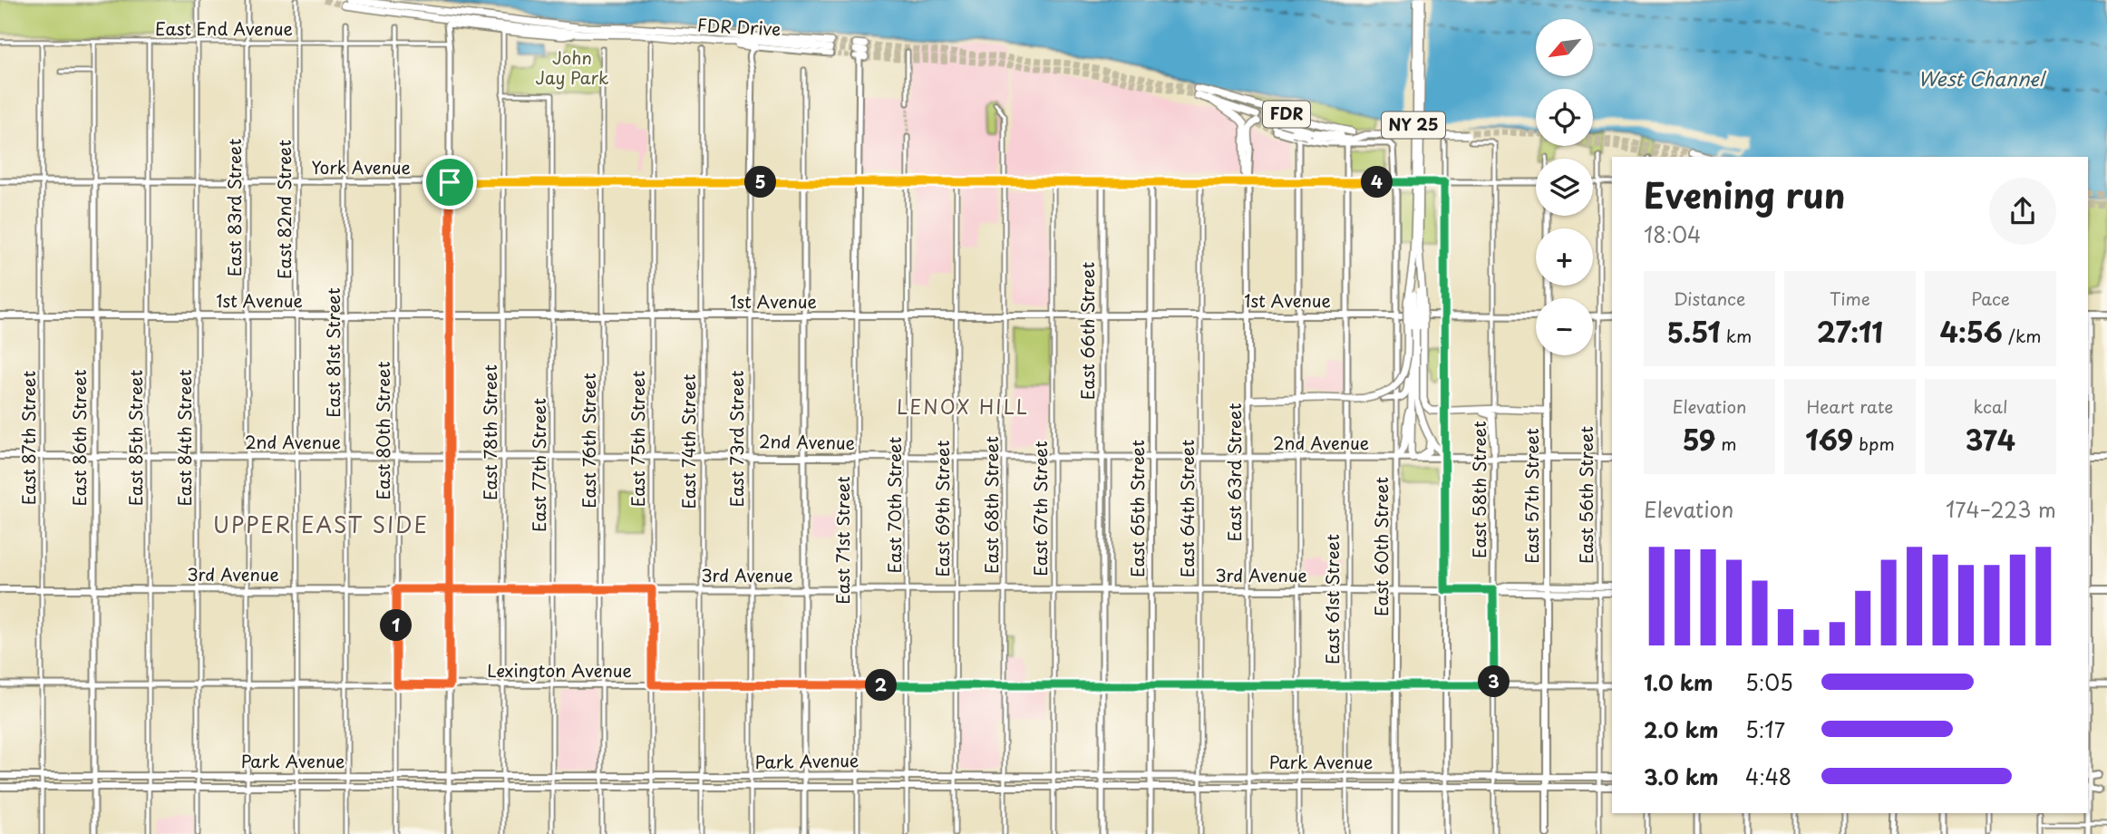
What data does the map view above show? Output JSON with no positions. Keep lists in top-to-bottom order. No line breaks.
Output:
{"streets":{"highway":["FDR Drive","FDR","NY 25"],"main road":["York Avenue","1st Avenue","East 66th Street","East 86th Street","East 73rd Street","2nd Avenue","East 63rd Street","East 58th Street","East 57th Street","East 65th Street","East 71st Street","East 60th Street","3rd Avenue","East 61st Street","Lexington Avenue","Park Avenue"],"street":["East End Avenue","East 83rd Street","East 82nd Street","East 81st Street","East 80th Street","East 78th Street","East 87th Street","East 85th Street","East 84th Street","East 75th Street","East 76th Street","East 74th Street","East 77th Street","East 56th Street","East 70th Street","East 68th Street","East 69th Street","East 67th Street","East 64th Street"]},"crossings":[["FDR Drive","East 73rd Street"],["East End Avenue","East 83rd Street"],["East End Avenue","East 82nd Street"],["East End Avenue","East 81st Street"],["East End Avenue","East 80th Street"],["East End Avenue","East 87th Street"],["East End Avenue","East 86th Street"],["East End Avenue","East 85th Street"],["East End Avenue","East 84th Street"],["FDR","East 58th Street"],["NY 25","2nd Avenue"],["NY 25","East 60th Street"],["York Avenue","East 83rd Street"],["York Avenue","East 82nd Street"],["York Avenue","East 66th Street"],["York Avenue","East 81st Street"],["York Avenue","East 80th Street"],["York Avenue","East 78th Street"],["York Avenue","East 87th Street"],["York Avenue","East 86th Street"],["York Avenue","East 85th Street"],["York Avenue","East 84th Street"],["York Avenue","East 75th Street"],["York Avenue","East 73rd Street"],["York Avenue","East 76th Street"],["York Avenue","East 74th Street"],["York Avenue","East 77th Street"],["York Avenue","East 63rd Street"],["York Avenue","East 58th Street"],["York Avenue","East 70th Street"],["York Avenue","East 68th Street"],["York Avenue","East 69th Street"],["York Avenue","East 67th Street"],["York Avenue","East 65th Street"],["York Avenue","East 64th Street"],["York Avenue","East 71st Street"],["York Avenue","East 60th Street"],["East 83rd Street","1st Avenue"],["East 83rd Street","2nd Avenue"],["East 83rd Street","3rd Avenue"],["East 83rd Street","Lexington Avenue"],["East 83rd Street","Park Avenue"],["East 82nd Street","1st Avenue"],["East 82nd Street","2nd Avenue"],["East 82nd Street","3rd Avenue"],["East 82nd Street","Lexington Avenue"],["East 82nd Street","Park Avenue"],["1st Avenue","East 66th Street"],["1st Avenue","East 81st Street"],["1st Avenue","East 80th Street"],["1st Avenue","East 78th Street"],["1st Avenue","East 87th Street"],["1st Avenue","East 86th Street"],["1st Avenue","East 85th Street"],["1st Avenue","East 84th Street"],["1st Avenue","East 75th Street"],["1st Avenue","East 73rd Street"],["1st Avenue","East 76th Street"],["1st Avenue","East 74th Street"],["1st Avenue","East 77th Street"],["1st Avenue","East 63rd Street"],["1st Avenue","East 58th Street"],["1st Avenue","East 70th Street"],["1st Avenue","East 68th Street"],["1st Avenue","East 69th Street"],["1st Avenue","East 67th Street"],["1st Avenue","East 65th Street"],["1st Avenue","East 64th Street"],["1st Avenue","East 71st Street"],["1st Avenue","East 60th Street"],["East 66th Street","2nd Avenue"],["East 66th Street","3rd Avenue"],["East 66th Street","Lexington Avenue"],["East 66th Street","Park Avenue"],["East 81st Street","2nd Avenue"],["East 81st Street","3rd Avenue"],["East 81st Street","Lexington Avenue"],["East 81st Street","Park Avenue"],["East 80th Street","2nd Avenue"],["East 80th Street","3rd Avenue"],["East 80th Street","Lexington Avenue"],["East 80th Street","Park Avenue"],["East 78th Street","2nd Avenue"],["East 78th Street","East 77th Street"],["East 78th Street","3rd Avenue"],["East 78th Street","Lexington Avenue"],["East 78th Street","Park Avenue"],["East 87th Street","2nd Avenue"],["East 87th Street","3rd Avenue"],["East 87th Street","Lexington Avenue"],["East 87th Street","Park Avenue"],["East 86th Street","2nd Avenue"],["East 86th Street","3rd Avenue"],["East 86th Street","Lexington Avenue"],["East 86th Street","Park Avenue"],["East 85th Street","2nd Avenue"],["East 85th Street","3rd Avenue"],["East 85th Street","Lexington Avenue"],["East 85th Street","Park Avenue"],["East 84th Street","2nd Avenue"],["East 84th Street","3rd Avenue"],["East 84th Street","Lexington Avenue"],["East 84th Street","Park Avenue"],["East 75th Street","2nd Avenue"],["East 75th Street","3rd Avenue"],["East 75th Street","Lexington Avenue"],["East 75th Street","Park Avenue"],["East 73rd Street","2nd Avenue"],["East 73rd Street","3rd Avenue"],["East 73rd Street","Lexington Avenue"],["East 73rd Street","Park Avenue"],["East 76th Street","2nd Avenue"],["East 76th Street","3rd Avenue"],["East 76th Street","Lexington Avenue"],["East 76th Street","Park Avenue"],["East 74th Street","2nd Avenue"],["East 74th Street","3rd Avenue"],["East 74th Street","Lexington Avenue"],["East 74th Street","Park Avenue"],["2nd Avenue","East 77th Street"],["2nd Avenue","East 63rd Street"],["2nd Avenue","East 58th Street"],["2nd Avenue","East 56th Street"],["2nd Avenue","East 57th Street"],["2nd Avenue","East 70th Street"],["2nd Avenue","East 68th Street"],["2nd Avenue","East 69th Street"],["2nd Avenue","East 67th Street"],["2nd Avenue","East 65th Street"],["2nd Avenue","East 64th Street"],["2nd Avenue","East 71st Street"],["2nd Avenue","East 60th Street"],["2nd Avenue","East 61st Street"],["East 77th Street","3rd Avenue"],["East 77th Street","Lexington Avenue"],["East 77th Street","Park Avenue"],["East 63rd Street","3rd Avenue"],["East 63rd Street","Lexington Avenue"],["East 63rd Street","Park Avenue"],["East 58th Street","3rd Avenue"],["East 58th Street","Lexington Avenue"],["East 58th Street","Park Avenue"],["East 56th Street","3rd Avenue"],["East 56th Street","Lexington Avenue"],["East 56th Street","Park Avenue"],["East 57th Street","3rd Avenue"],["East 57th Street","Lexington Avenue"],["East 57th Street","Park Avenue"],["East 70th Street","3rd Avenue"],["East 70th Street","Lexington Avenue"],["East 70th Street","Park Avenue"],["East 68th Street","3rd Avenue"],["East 68th Street","Lexington Avenue"],["East 68th Street","Park Avenue"],["East 69th Street","3rd Avenue"],["East 69th Street","Lexington Avenue"],["East 69th Street","Park Avenue"],["East 67th Street","3rd Avenue"],["East 67th Street","Lexington Avenue"],["East 67th Street","Park Avenue"],["East 65th Street","3rd Avenue"],["East 65th Street","Lexington Avenue"],["East 65th Street","Park Avenue"],["East 64th Street","3rd Avenue"],["East 64th Street","Lexington Avenue"],["East 64th Street","Park Avenue"],["East 71st Street","3rd Avenue"],["East 71st Street","Lexington Avenue"],["East 71st Street","Park Avenue"],["East 60th Street","3rd Avenue"],["East 60th Street","Lexington Avenue"],["East 60th Street","Park Avenue"],["3rd Avenue","East 61st Street"],["East 61st Street","Lexington Avenue"],["East 61st Street","Park Avenue"]],"districts":["LENOX HILL","UPPER EAST SIDE"],"water":["West Channel"],"parks":["John Jay Park"],"north":"bottom left","page":{"map_buttons":["+","−"],"heading":["Evening run","18:04"],"pins":["4","5","1","3","2"],"stats":[["Distance","5.51 km"],["Time","27:11"],["Pace","4:56 /km"],["Elevation","59 m"],["Heart rate","169 bpm"],["kcal","374"]],"chart":["Elevation","174–223 m"],"list":[{"name":"1.0 km","note":"5:05"},{"name":"2.0 km","note":"5:17"},{"name":"3.0 km","note":"4:48"}]}}
